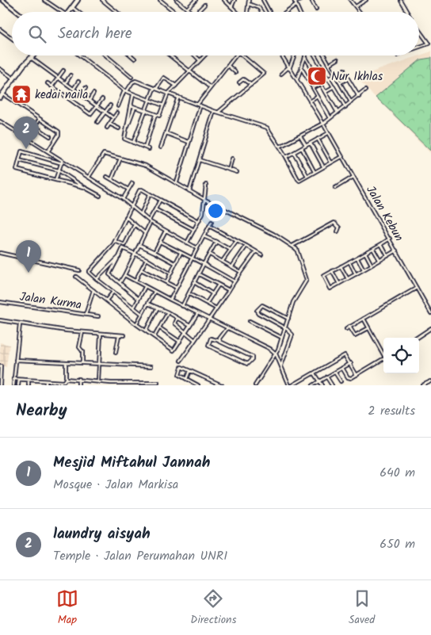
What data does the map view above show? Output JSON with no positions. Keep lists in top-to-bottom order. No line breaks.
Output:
{"streets":{"street":["Jalan Kebun","Jalan Kurma"]},"places":{"mosque":["Nur Ikhlas"],"temple":["kedai naila"]},"page":{"search":"Search here","pins":["2","1"],"heading":["Nearby","2 results"],"list":[{"mark":"1","name":"Mesjid Miftahul Jannah","note":"Mosque · Jalan Markisa","value":"640 m"},{"mark":"2","name":"laundry aisyah","note":"Temple · Jalan Perumahan UNRI","value":"650 m"}],"nav":["Map","Directions","Saved"]}}
